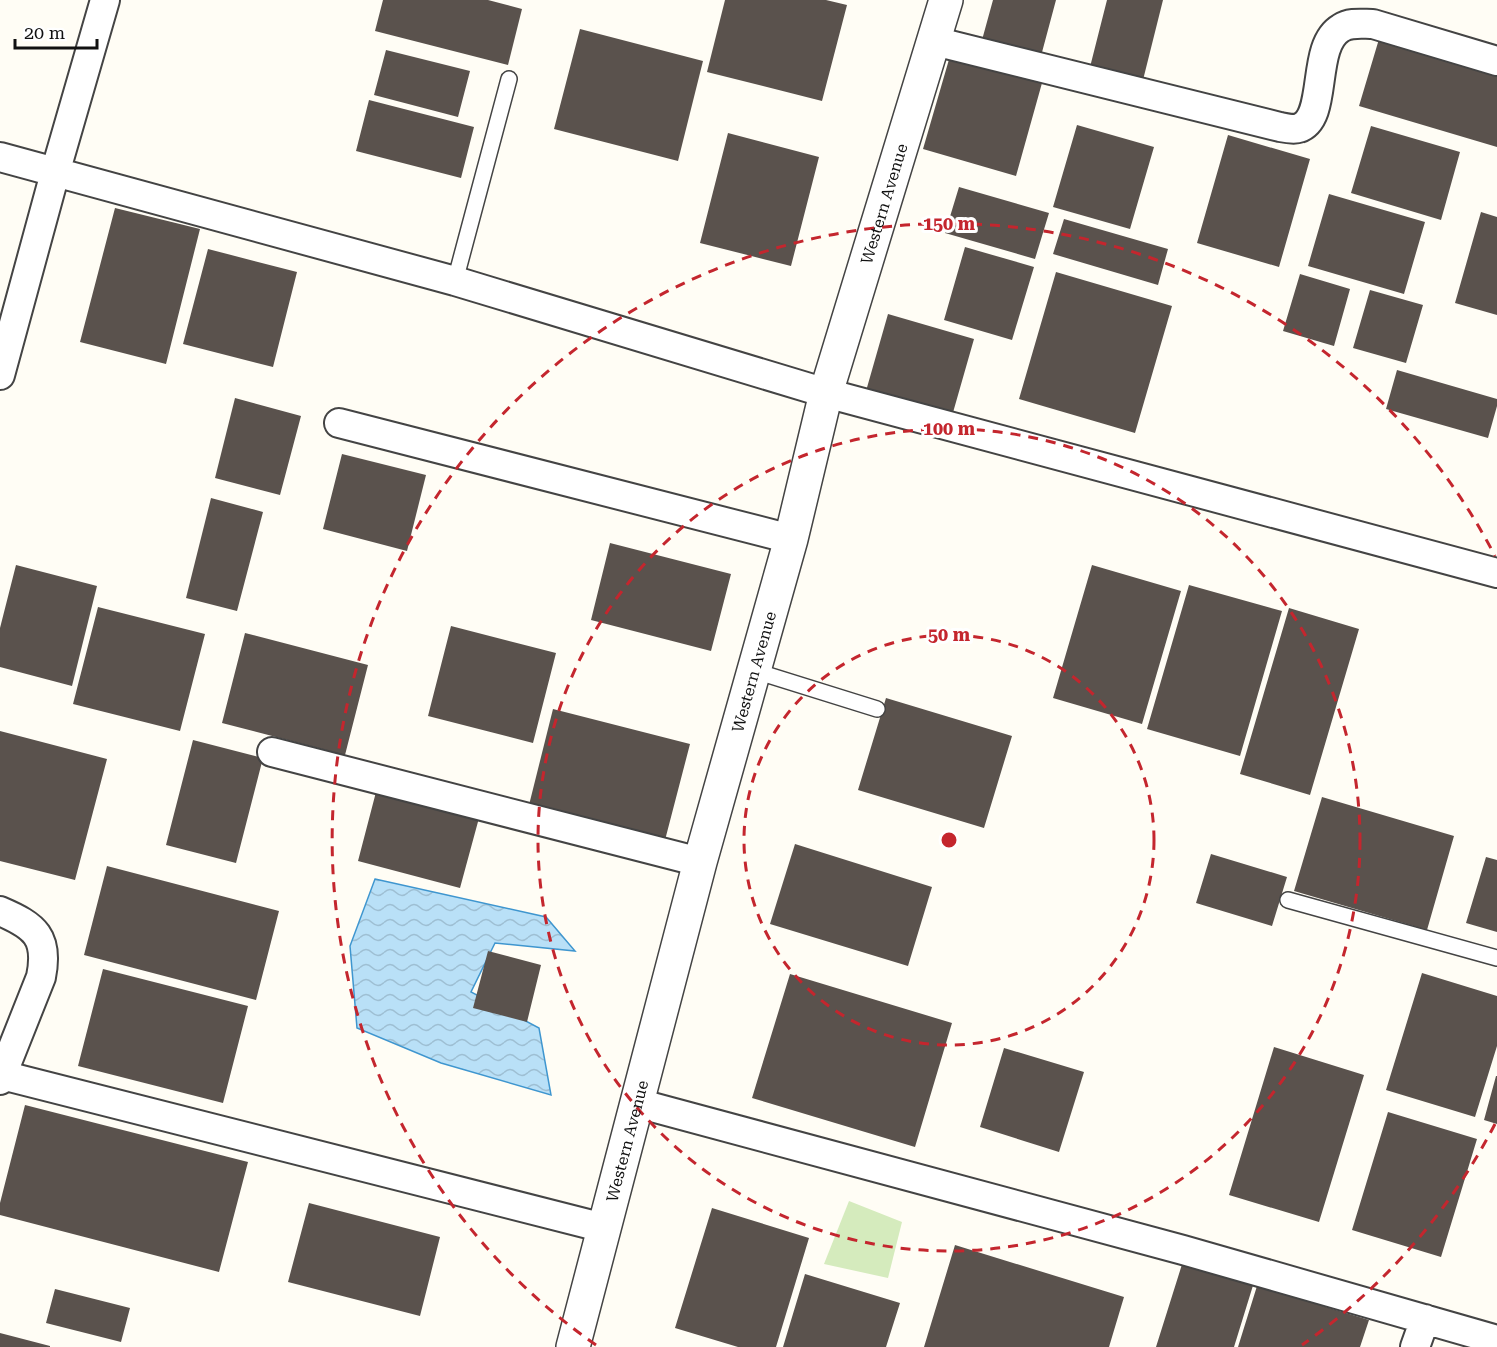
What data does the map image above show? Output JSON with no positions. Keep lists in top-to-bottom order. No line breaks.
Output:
{"streets":{"street":["Western Avenue"]},"scale_bar":"20 m","rings":["150 m","100 m","50 m"]}
